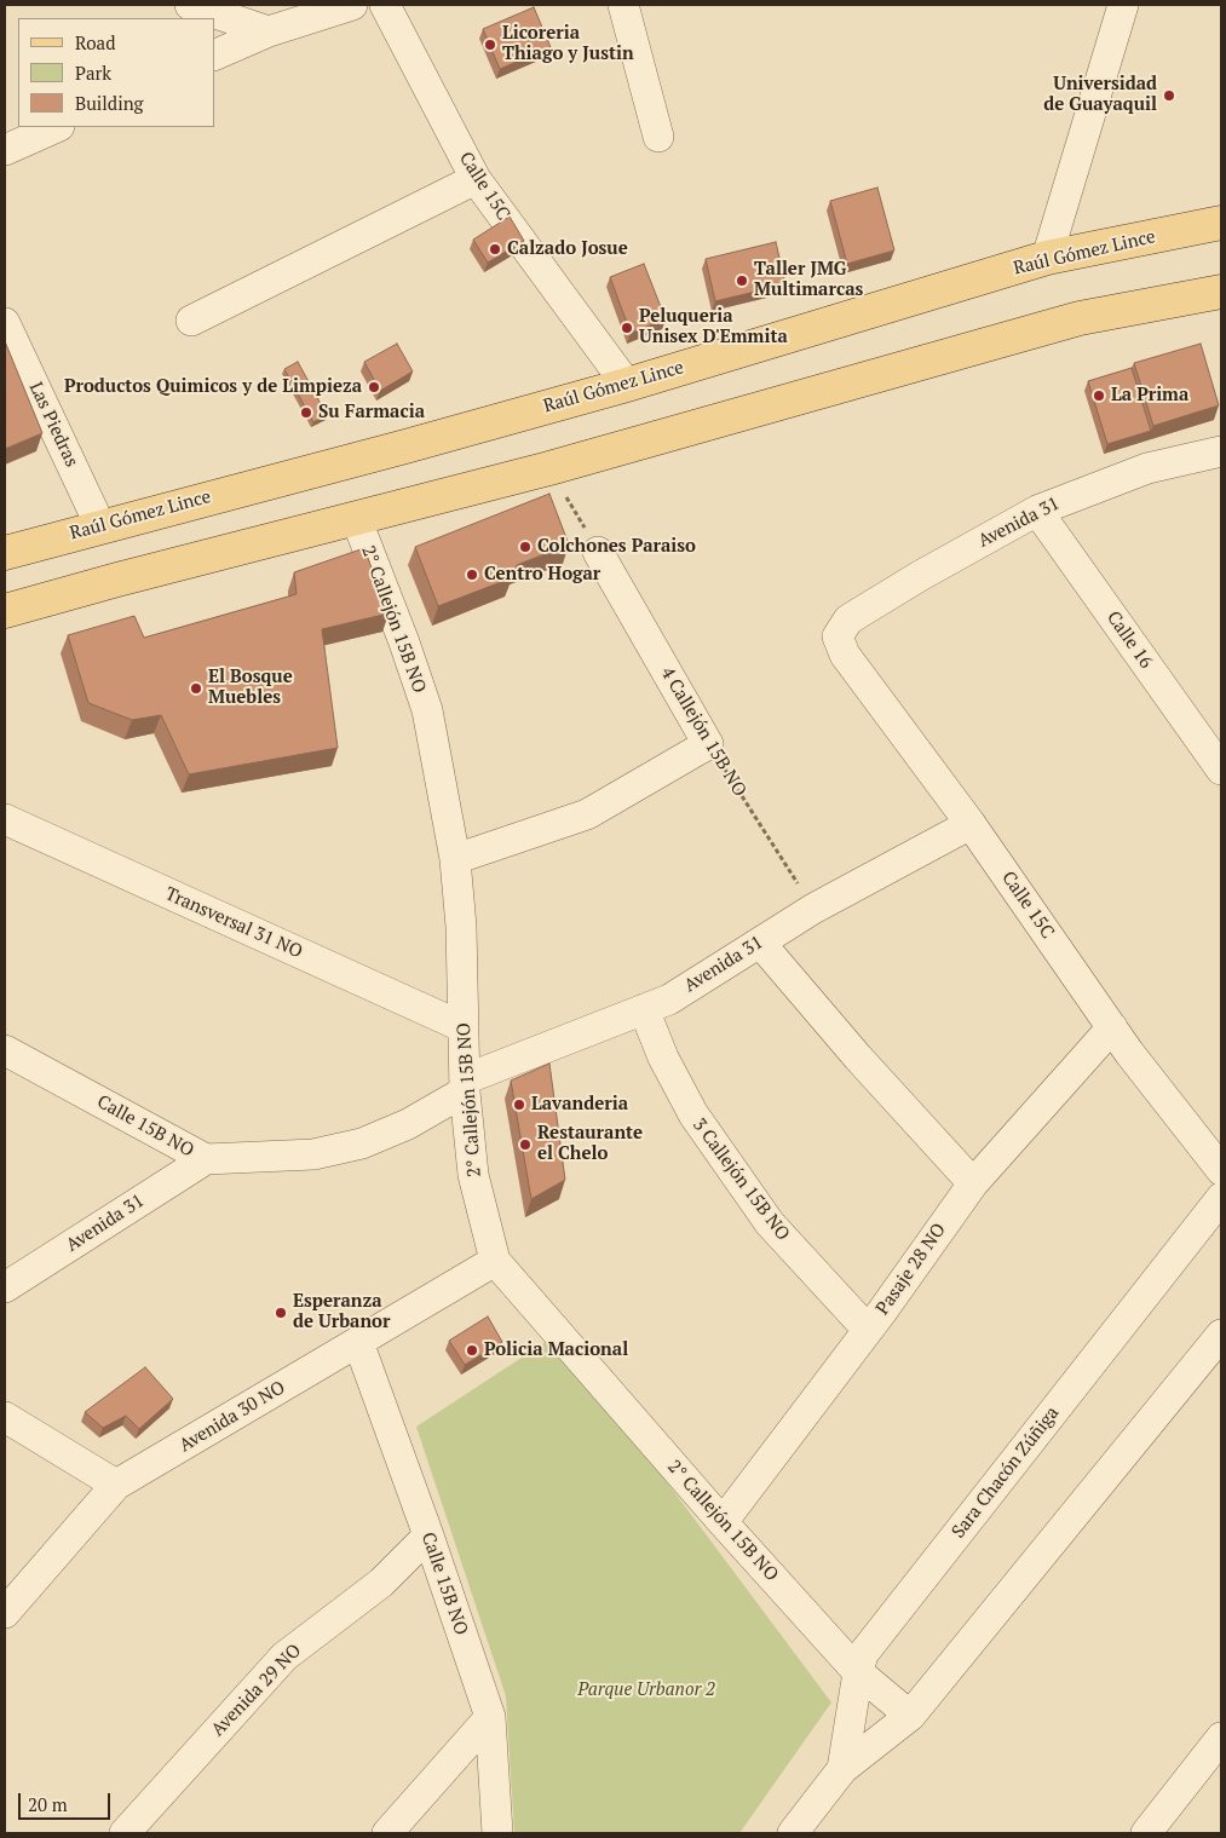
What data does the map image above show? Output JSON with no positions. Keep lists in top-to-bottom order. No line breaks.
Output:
{"streets":{"main road":["Raúl Gómez Lince"],"street":["Calle 15C","Las Piedras","Avenida 31","2° Callejón 15B NO","Calle 16","4 Callejón 15B NO","Transversal 31 NO","Calle 15B NO","3 Callejón 15B NO","Pasaje 28 NO","Avenida 30 NO","Sara Chacón Zúñiga","Avenida 29 NO"]},"crossings":[["Calle 15C","Raúl Gómez Lince"],["Calle 15C","Avenida 31"],["Calle 15C","Pasaje 28 NO"],["Raúl Gómez Lince","Las Piedras"],["Avenida 31","2° Callejón 15B NO"],["Avenida 31","Calle 16"],["Avenida 31","4 Callejón 15B NO"],["Avenida 31","Calle 15B NO"],["Avenida 31","3 Callejón 15B NO"],["2° Callejón 15B NO","Transversal 31 NO"],["2° Callejón 15B NO","Calle 15B NO"],["2° Callejón 15B NO","Pasaje 28 NO"],["2° Callejón 15B NO","Avenida 30 NO"],["2° Callejón 15B NO","Sara Chacón Zúñiga"],["Calle 15B NO","Avenida 30 NO"],["Calle 15B NO","Avenida 29 NO"],["3 Callejón 15B NO","Pasaje 28 NO"]],"parks":["Parque Urbanor 2"],"places":["Licoreria Thiago y Justin","Universidad de Guayaquil","Calzado Josue","Taller JMG Multimarcas","Peluqueria Unisex D'Emmita","Productos Quimicos y de Limpieza","La Prima","Su Farmacia","Colchones Paraiso","Centro Hogar","El Bosque Muebles","Lavanderia","Restaurante el Chelo","Esperanza de Urbanor","Policia Macional"],"legend":["Road","Park","Building"],"scale_bar":"20 m"}
